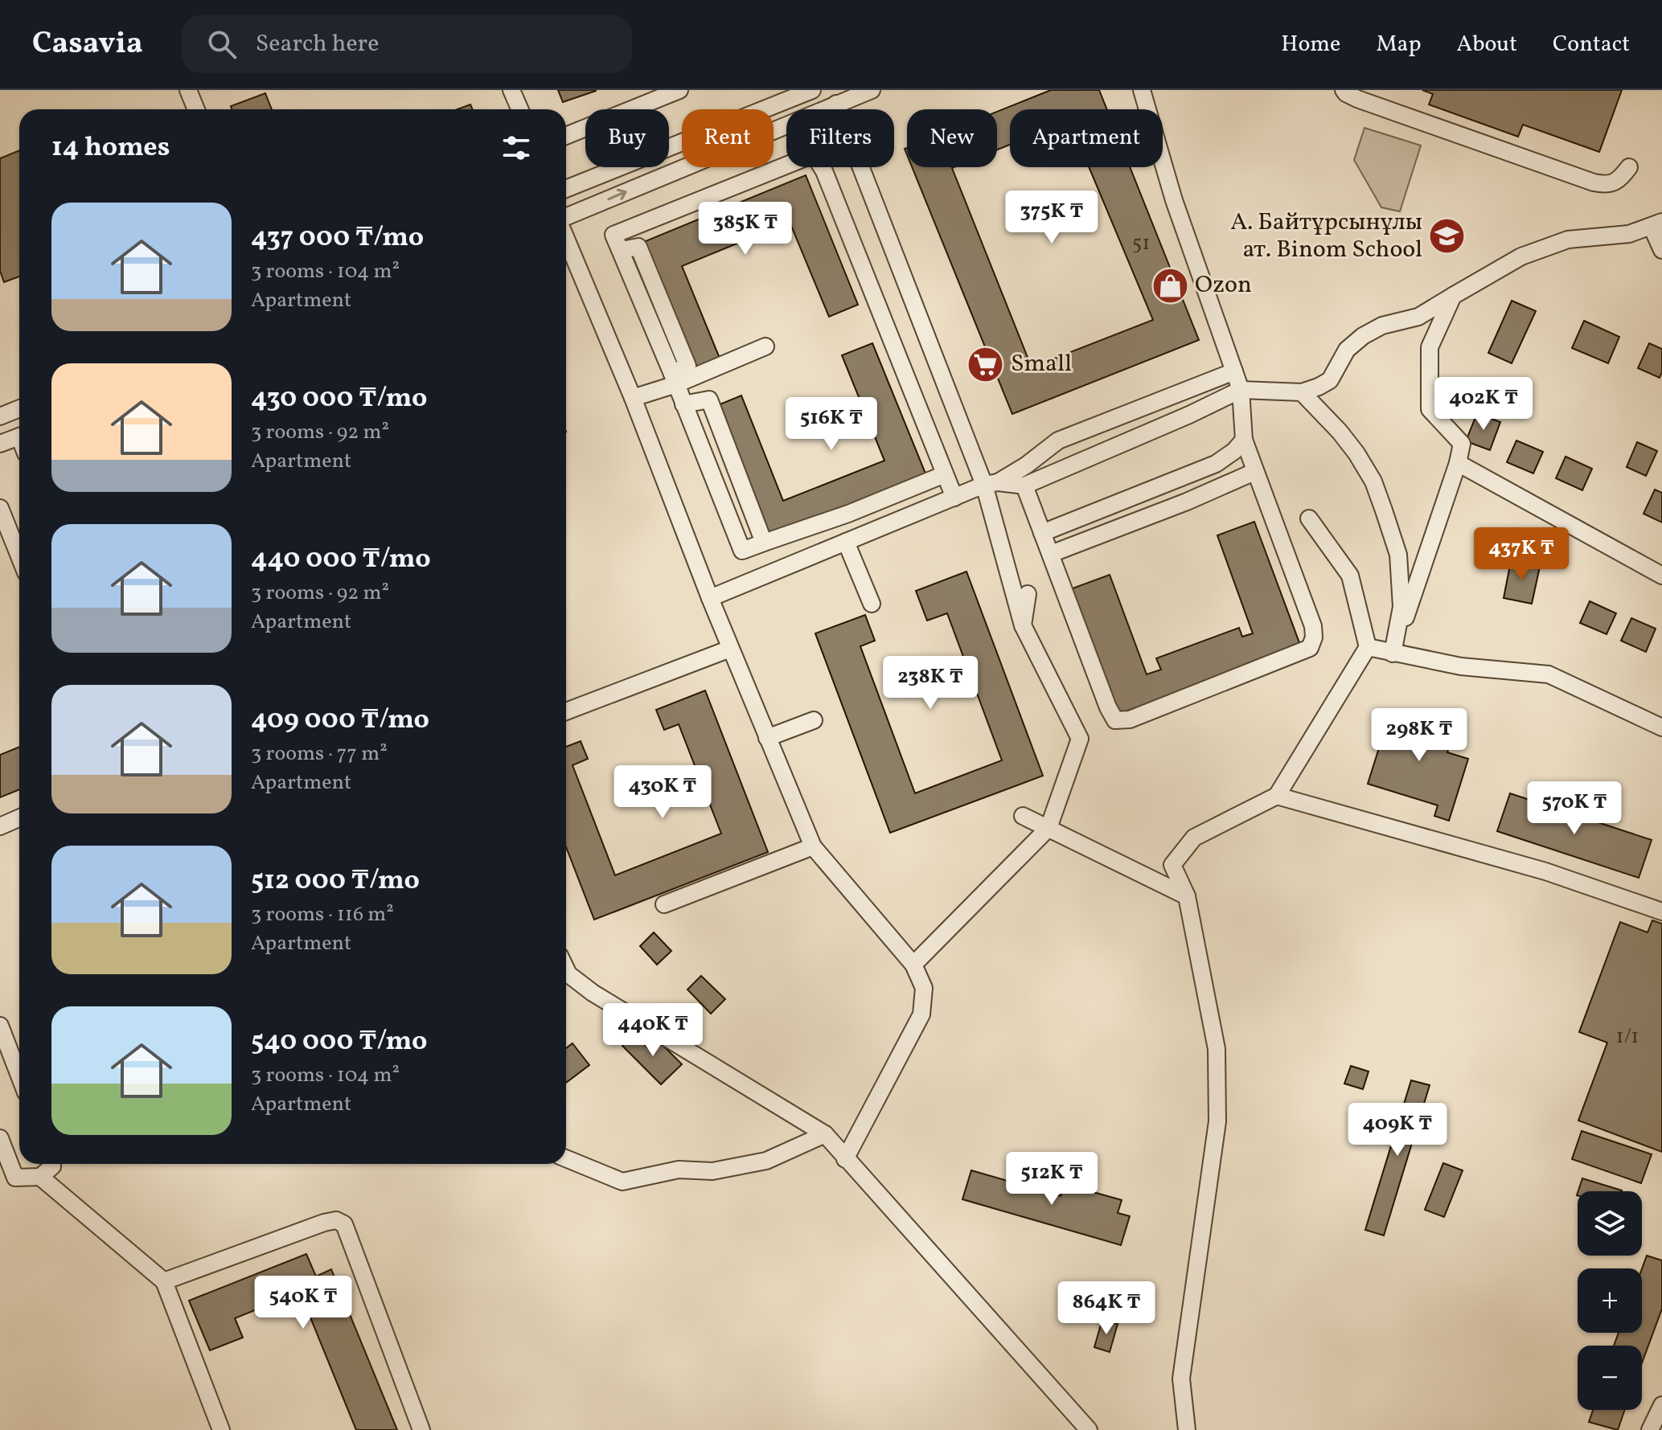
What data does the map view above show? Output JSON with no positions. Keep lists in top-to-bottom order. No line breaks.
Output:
{"places":{"school or university":["А. Байтұрсынұлы ат. Binom School"],"shop":["Ozon"],"supermarket":["Small"]},"house_numbers":["51","1/1"],"page":{"header":"Casavia","search":"Search here","nav":["Home","Map","About","Contact"],"chip":["Buy","Rent","Filters","New","Apartment"],"heading":"14 homes","list":[{"name":"437 000 ₸/mo","note":"3 rooms · 104 m² · Apartment"},{"name":"430 000 ₸/mo","note":"3 rooms · 92 m² · Apartment"},{"name":"440 000 ₸/mo","note":"3 rooms · 92 m² · Apartment"},{"name":"409 000 ₸/mo","note":"3 rooms · 77 m² · Apartment"},{"name":"512 000 ₸/mo","note":"3 rooms · 116 m² · Apartment"},{"name":"540 000 ₸/mo","note":"3 rooms · 104 m² · Apartment"}],"price":["375K ₸","385K ₸","402K ₸","516K ₸","437K ₸","238K ₸","298K ₸","430K ₸","570K ₸","440K ₸","409K ₸","512K ₸","540K ₸","864K ₸"],"map_buttons":["+","−"]}}
